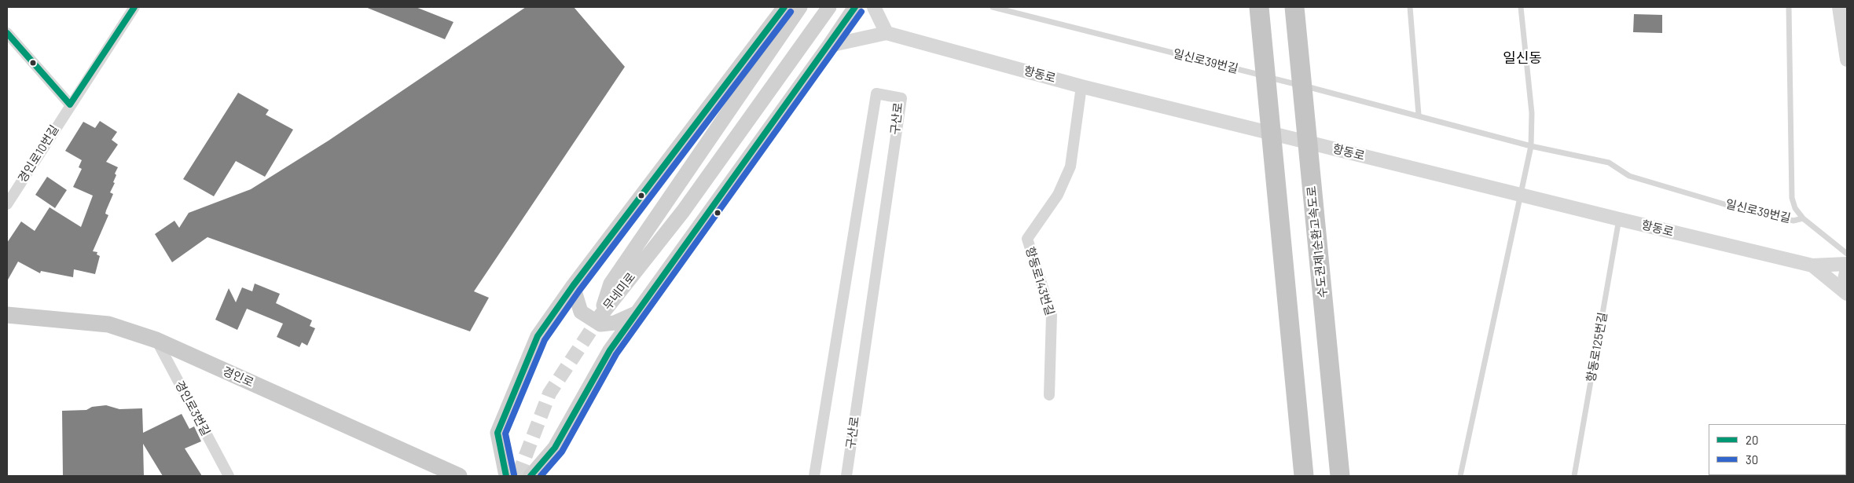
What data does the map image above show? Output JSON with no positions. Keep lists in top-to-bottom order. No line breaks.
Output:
{"streets":{"highway":["수도권제1순환고속도로"],"main road":["무네미로","경인로"],"street":["항동로","구산로","경인로10번길","항동로143번길","경인로3번길"],"lane":["일신로39번길","항동로125번길"]},"crossings":[["항동로","항동로143번길"],["항동로","항동로125번길"],["경인로","경인로3번길"]],"districts":["일신동"],"lines":["transit line 20","transit line 30"],"legend":["20","30"]}
